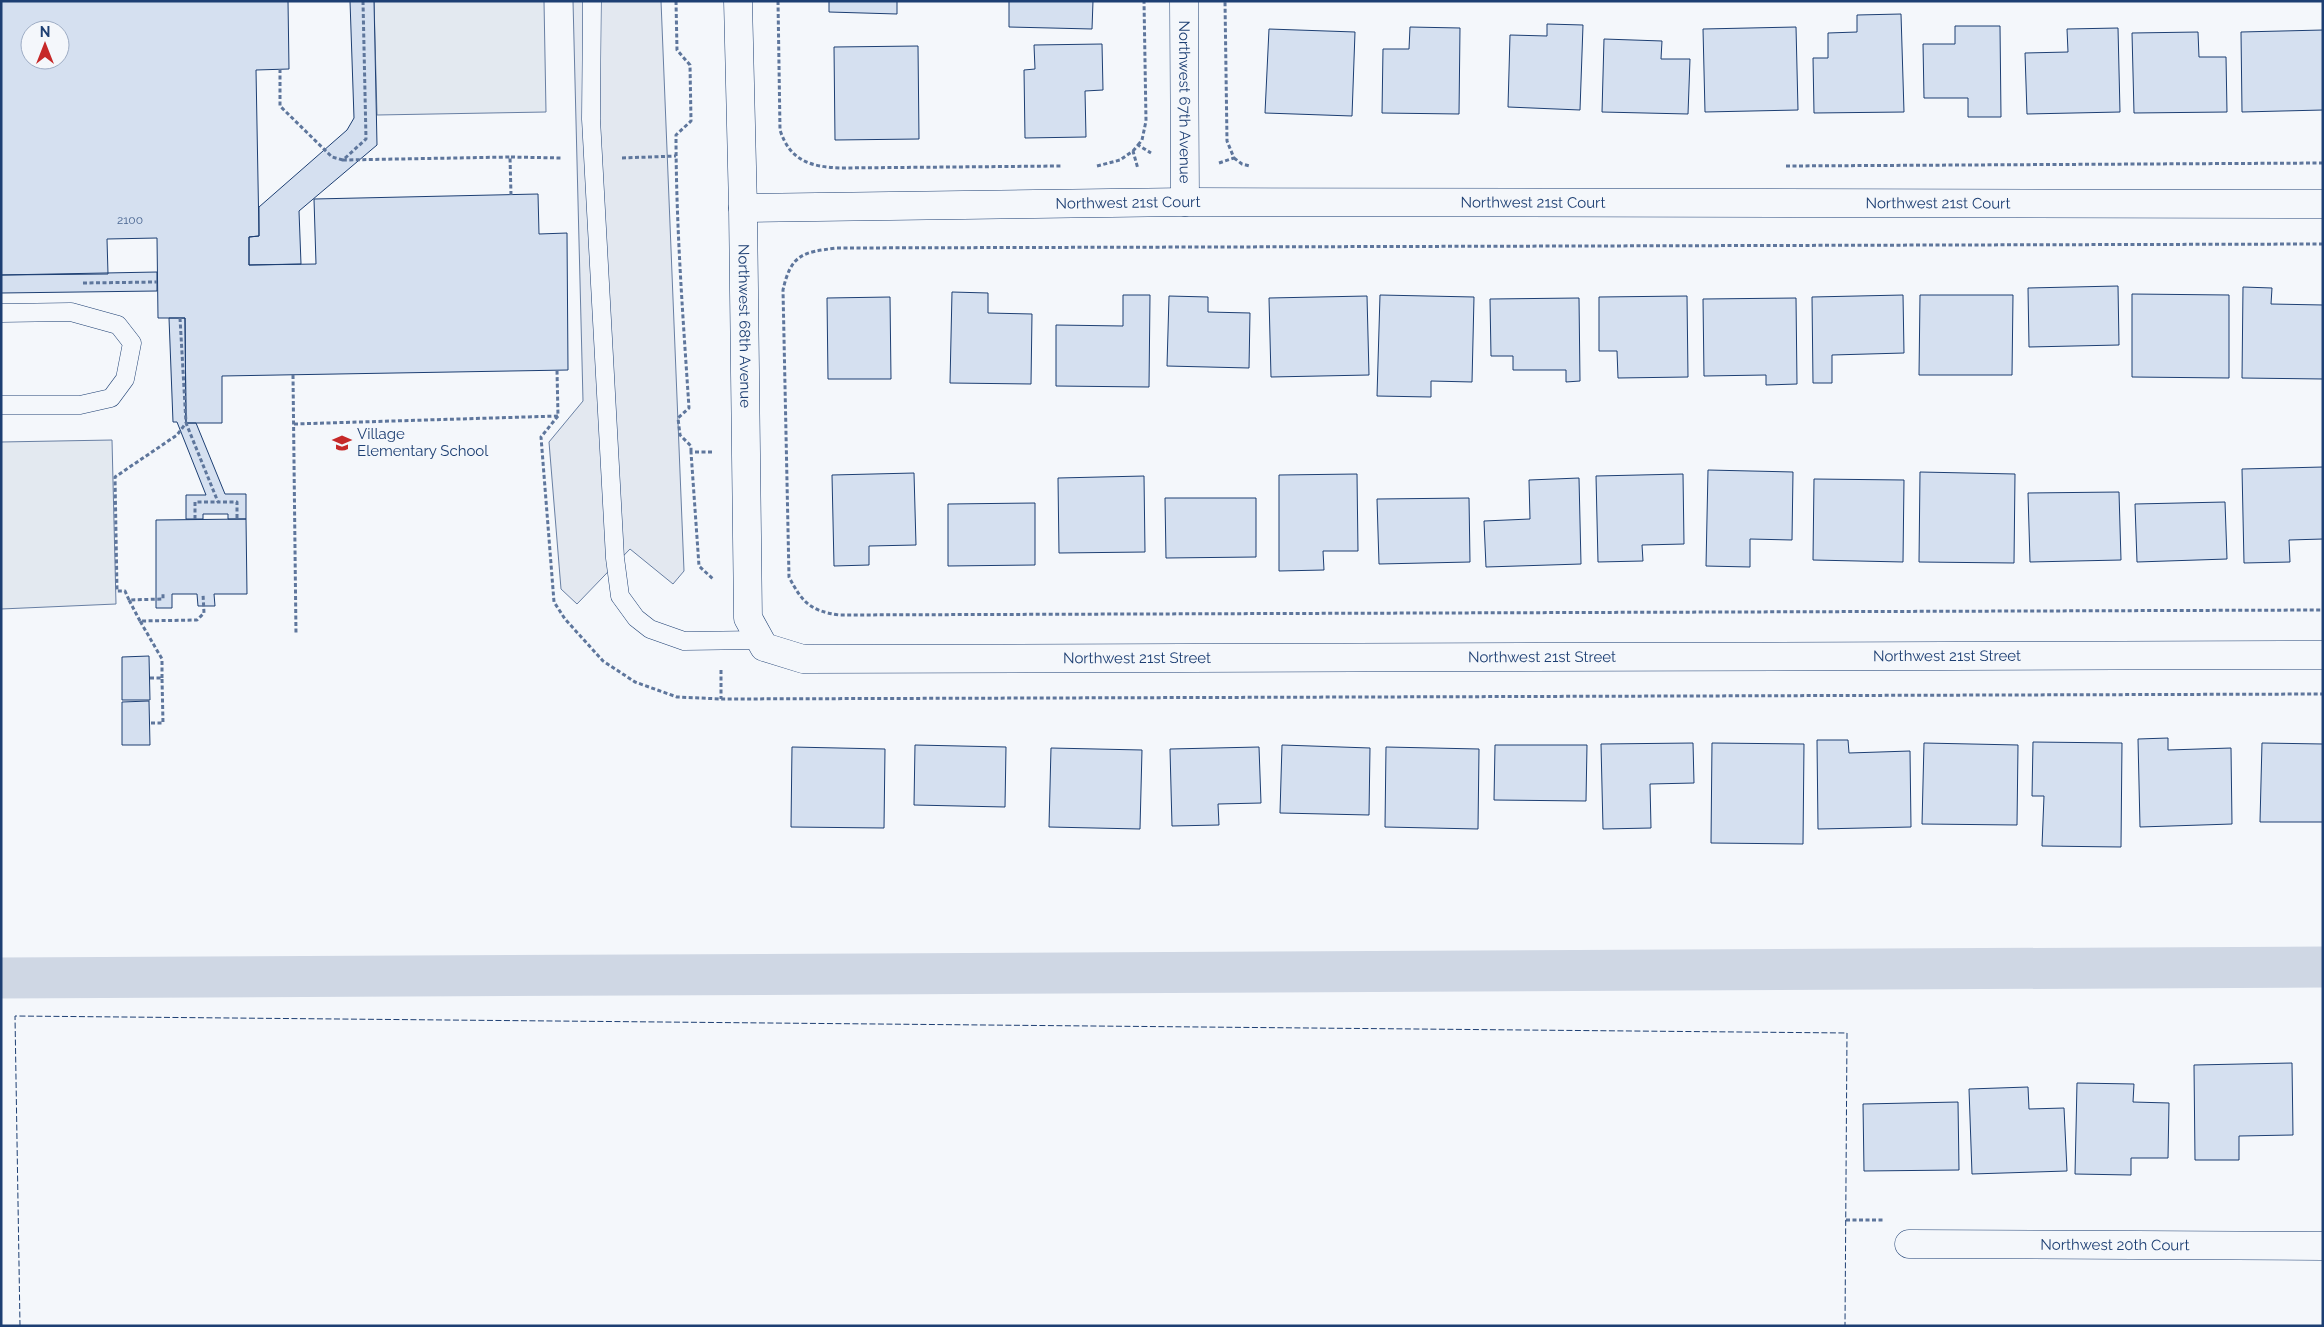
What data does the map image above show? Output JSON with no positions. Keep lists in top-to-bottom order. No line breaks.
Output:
{"streets":{"street":["Northwest 67th Avenue","Northwest 21st Court","Northwest 68th Avenue","Northwest 21st Street","Northwest 20th Court"]},"crossings":[["Northwest 67th Avenue","Northwest 21st Court"],["Northwest 21st Court","Northwest 68th Avenue"],["Northwest 68th Avenue","Northwest 21st Street"]],"places":{"school or university":["Village Elementary School"]},"house_numbers":["2100"],"north":"top"}
